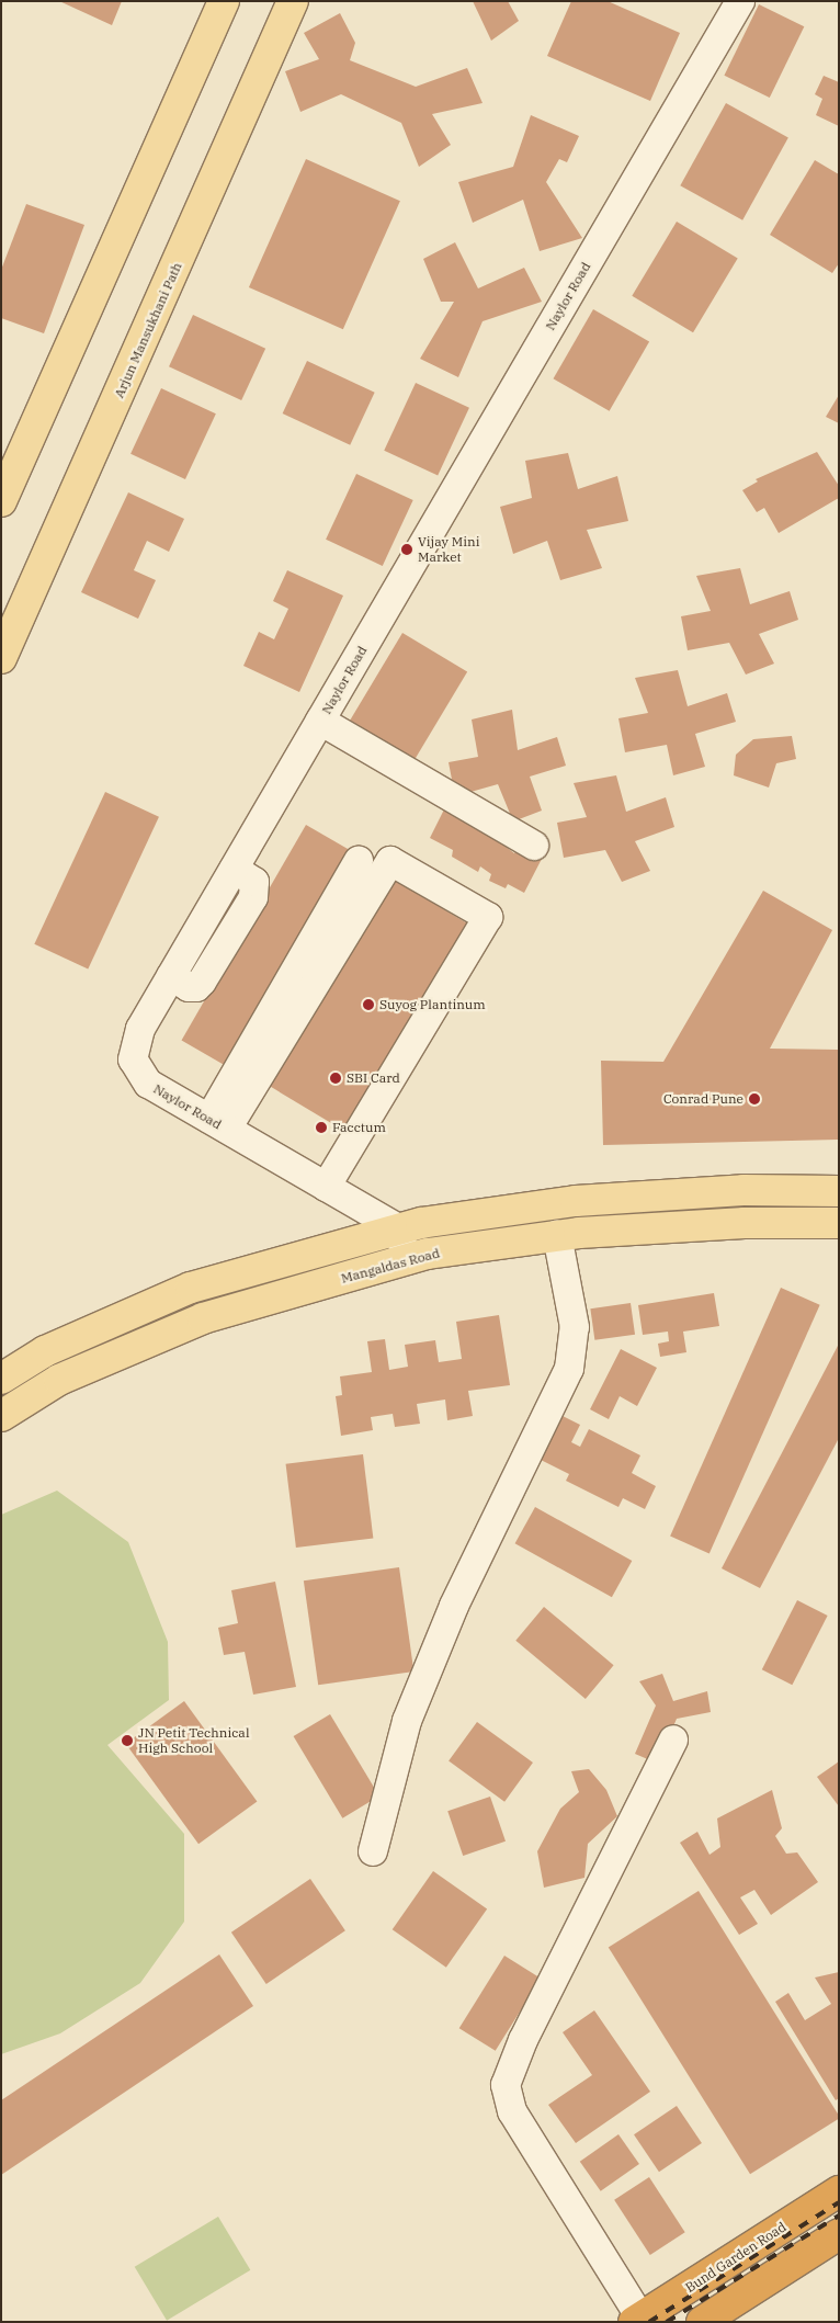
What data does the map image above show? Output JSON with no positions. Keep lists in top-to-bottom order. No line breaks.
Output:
{"streets":{"highway":["Bund Garden Road"],"main road":["Arjun Mansukhani Path","Mangaldas Road"],"street":["Naylor Road"]},"places":["Vijay Mini Market","Suyog Plantinum","SBI Card","Conrad Pune","Facctum","JN Petit Technical High School"]}
